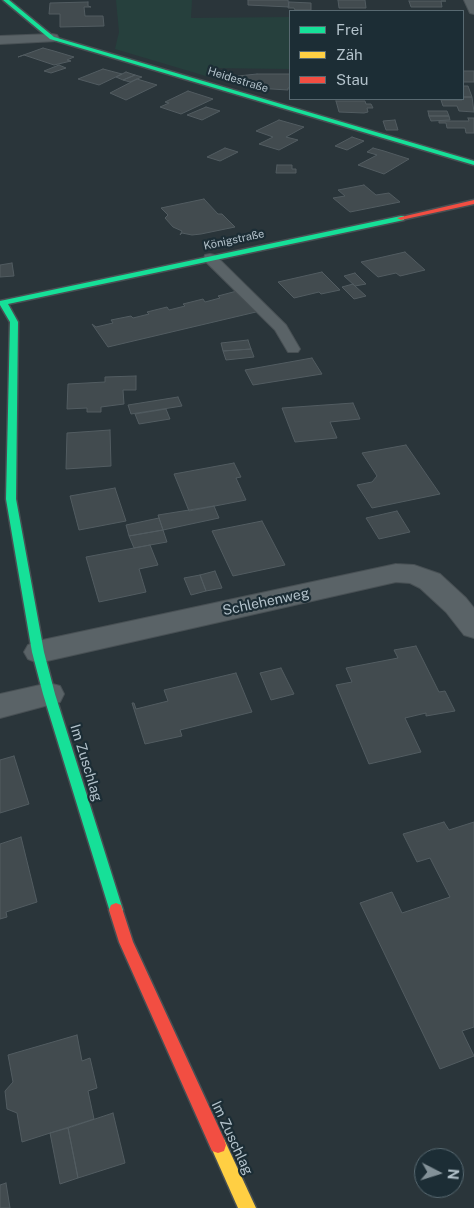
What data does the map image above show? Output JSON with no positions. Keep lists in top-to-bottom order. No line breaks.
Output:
{"streets":{"street":["Heidestraße","Königstraße","Schlehenweg","Im Zuschlag"]},"crossings":[["Königstraße","Im Zuschlag"],["Schlehenweg","Im Zuschlag"]],"legend":["Frei","Zäh","Stau"],"north":"right"}
